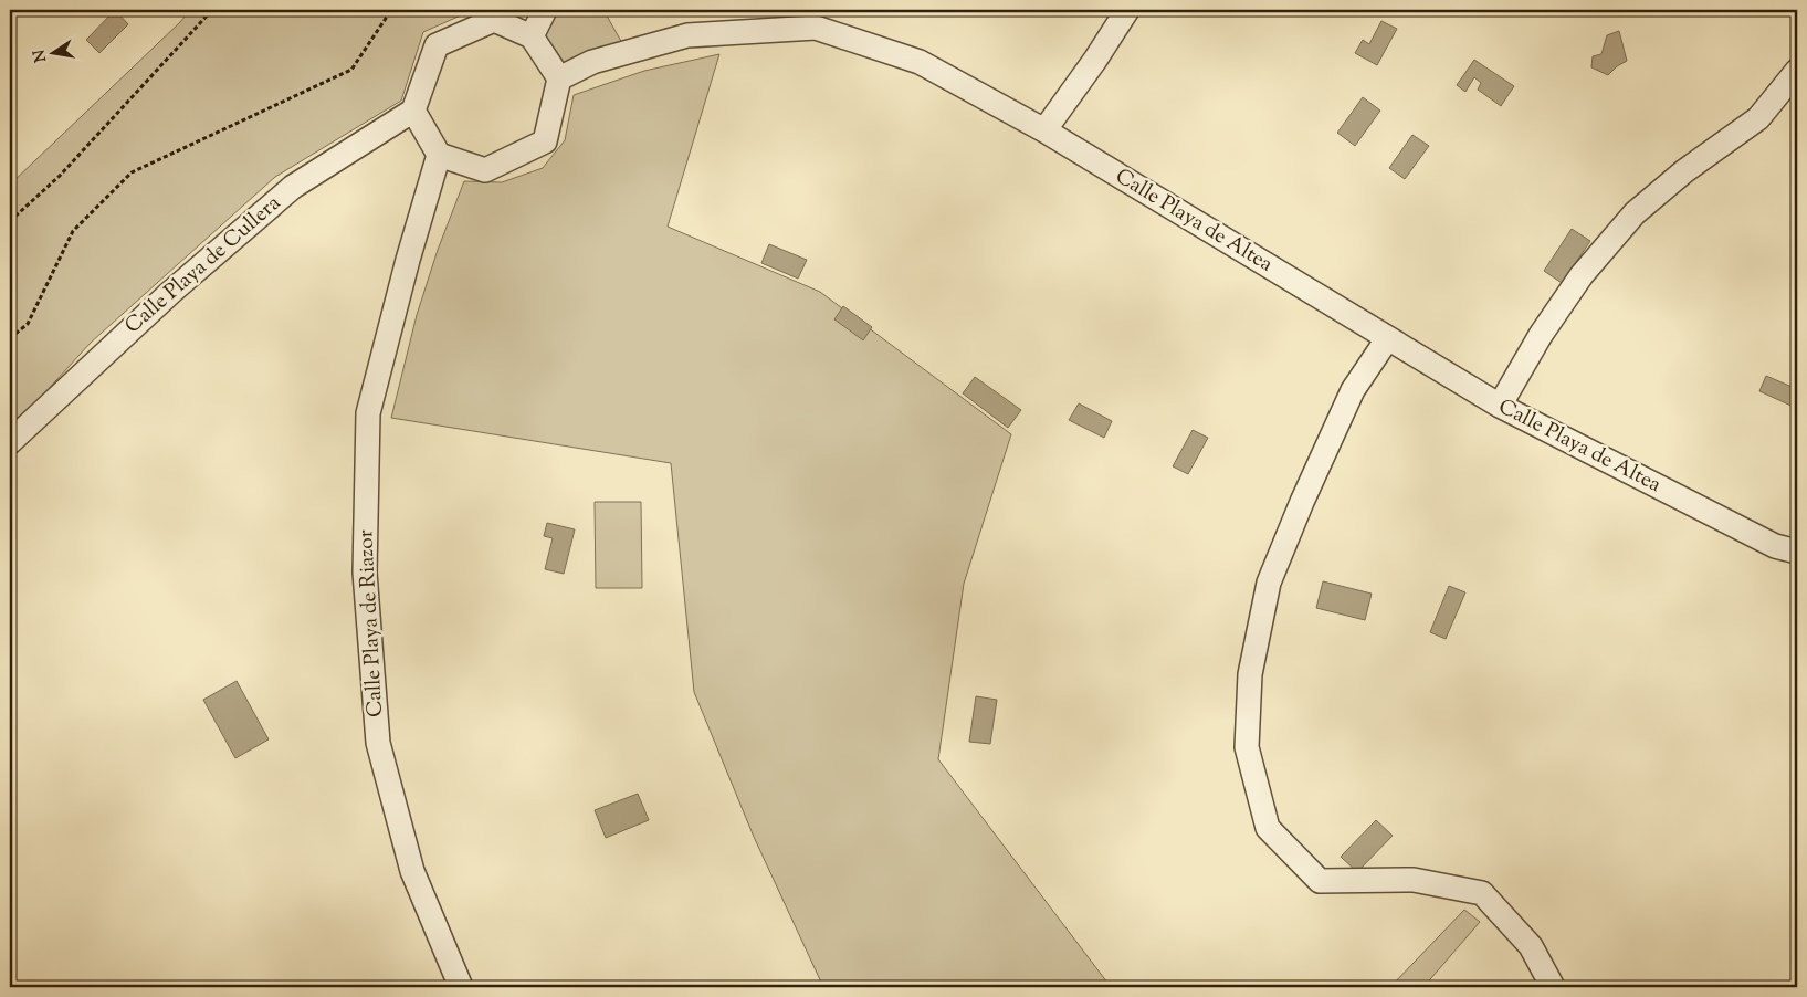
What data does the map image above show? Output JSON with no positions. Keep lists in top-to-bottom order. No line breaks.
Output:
{"streets":{"street":["Calle Playa de Altea","Calle Playa de Cullera","Calle Playa de Riazor"]},"crossings":[["Calle Playa de Altea","Calle Playa de Cullera"],["Calle Playa de Altea","Calle Playa de Riazor"],["Calle Playa de Cullera","Calle Playa de Riazor"]],"north":"left"}
